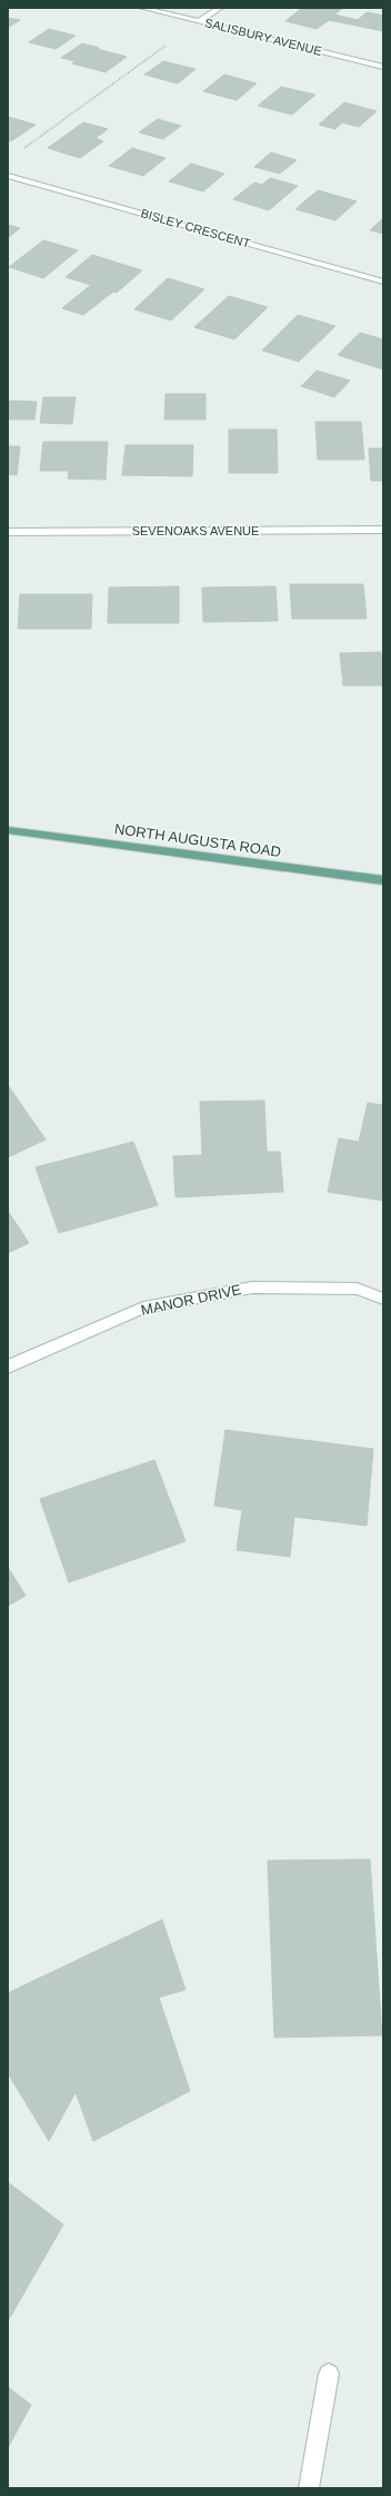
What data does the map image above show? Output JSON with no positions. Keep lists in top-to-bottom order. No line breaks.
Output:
{"streets":{"main road":["NORTH AUGUSTA ROAD"],"street":["SALISBURY AVENUE","BISLEY CRESCENT","SEVENOAKS AVENUE","MANOR DRIVE"]}}
